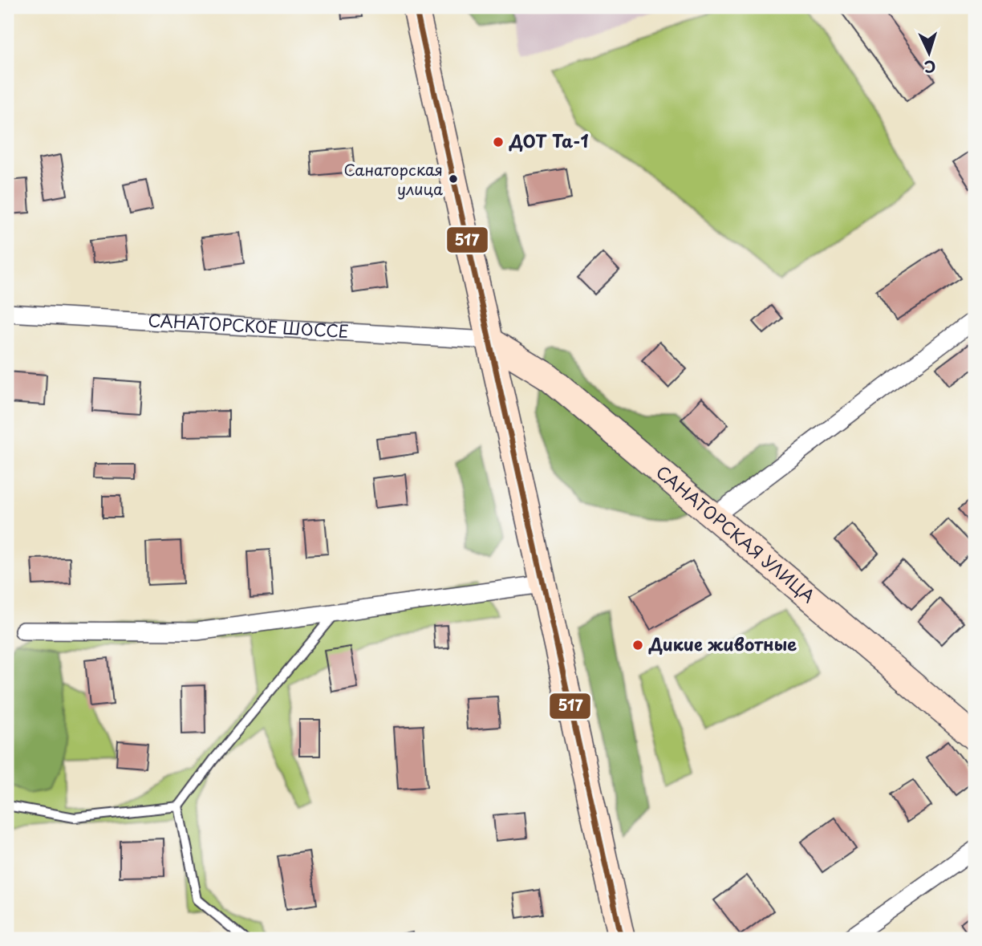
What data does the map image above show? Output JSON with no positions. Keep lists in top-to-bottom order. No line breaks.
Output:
{"streets":{"main road":["САНАТОРСКАЯ УЛИЦА"],"street":["САНАТОРСКОЕ ШОССЕ"]},"crossings":[["САНАТОРСКОЕ ШОССЕ","САНАТОРСКАЯ УЛИЦА"]],"places":["ДОТ Та-1","Санаторская улица","Дикие животные"],"lines":["transit line 517"],"north":"bottom"}
